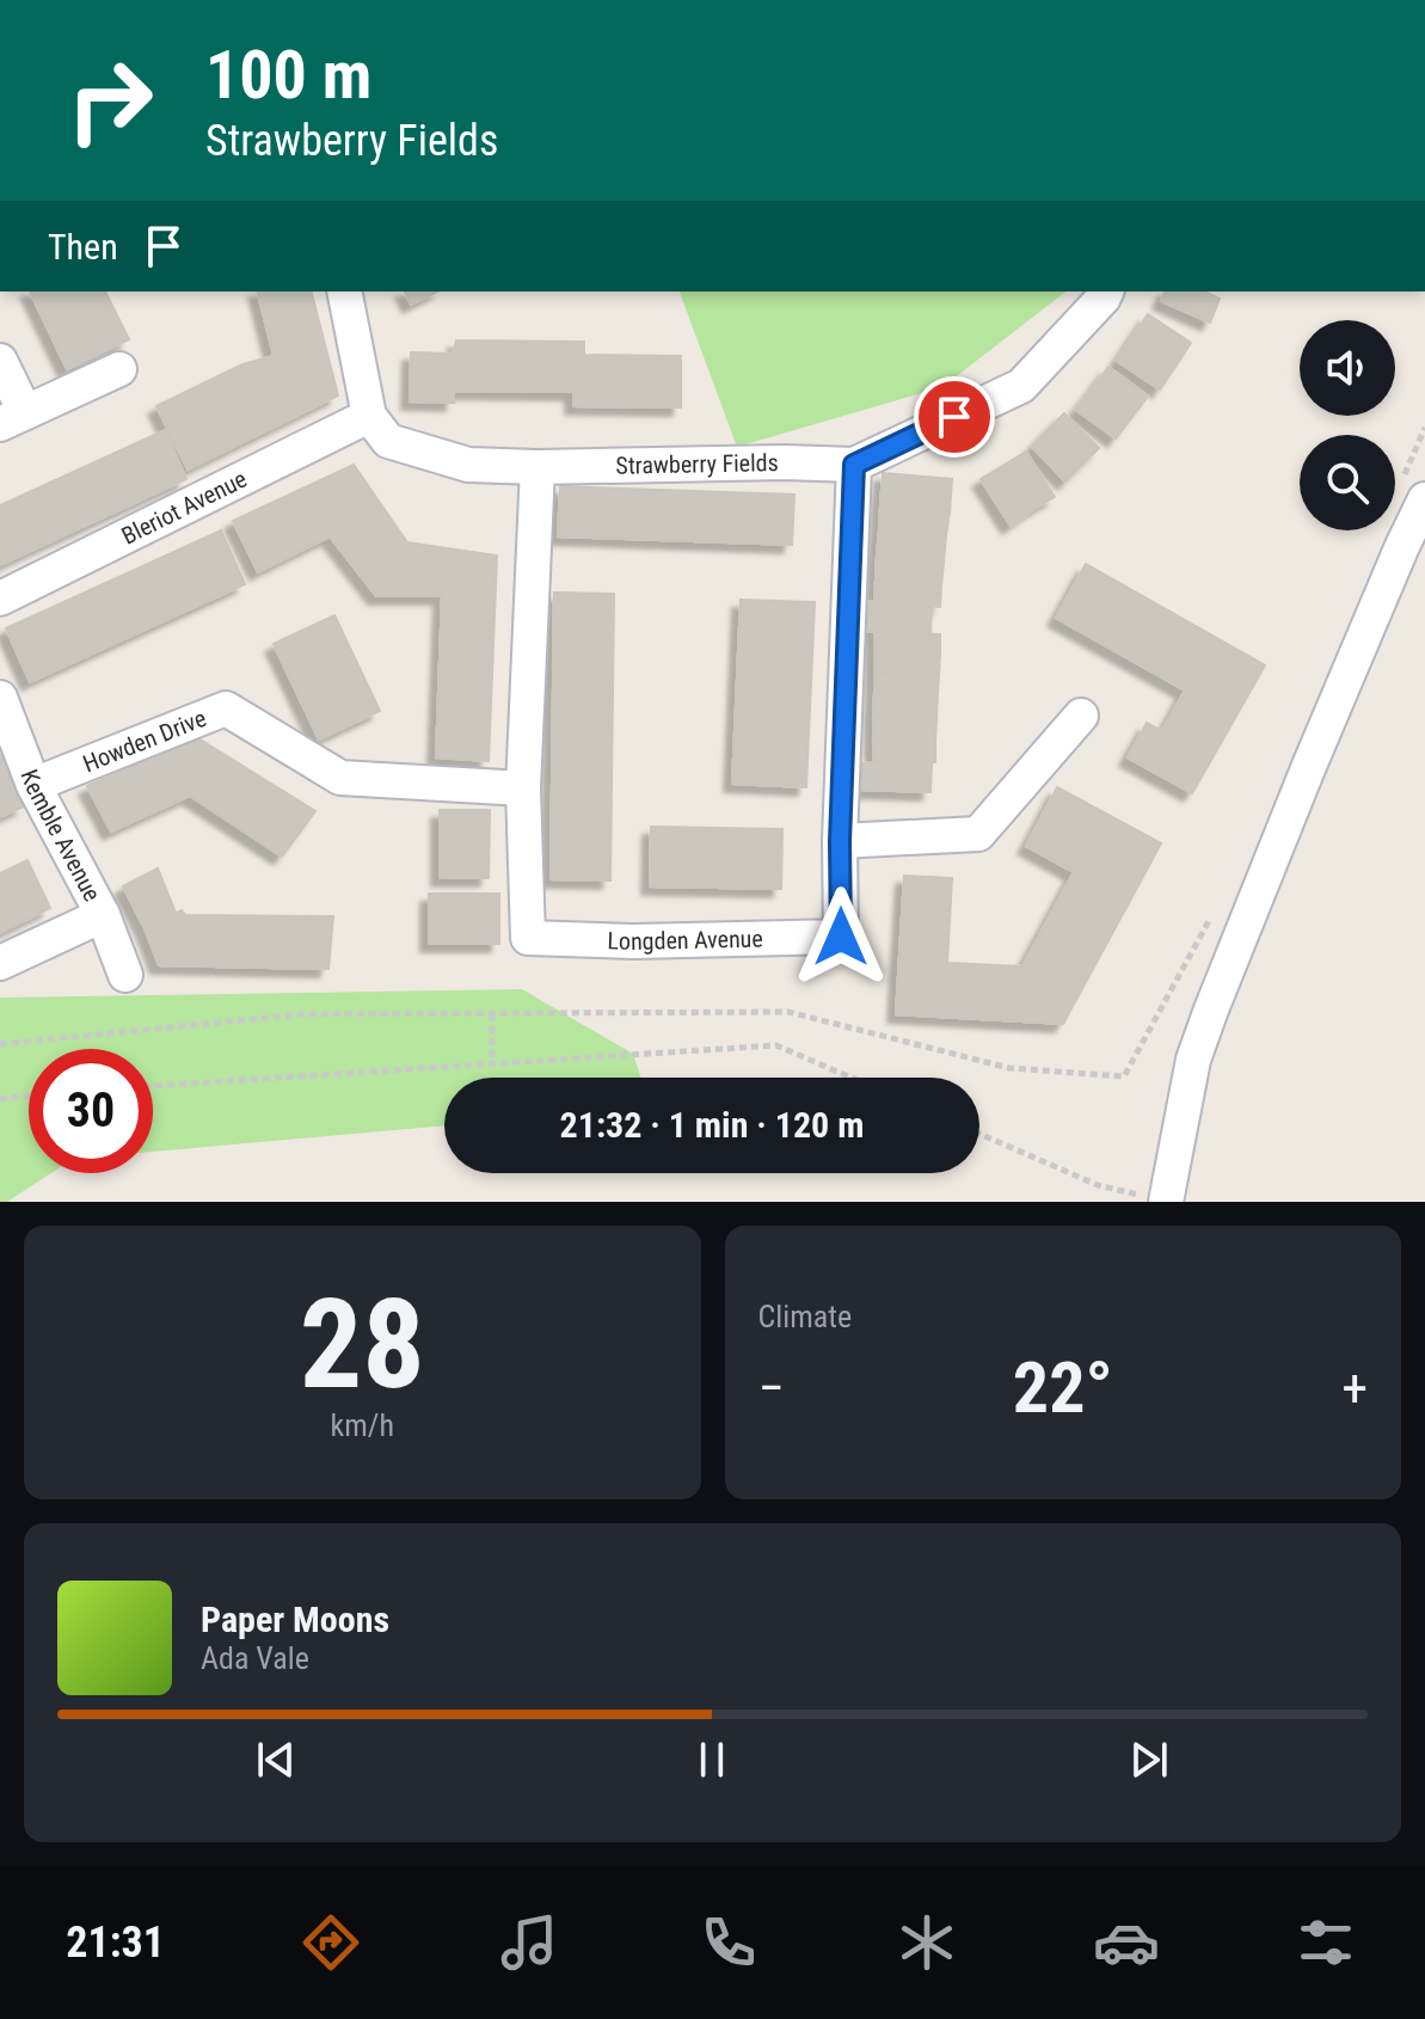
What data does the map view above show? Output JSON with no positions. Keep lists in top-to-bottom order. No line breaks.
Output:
{"streets":{"street":["Strawberry Fields","Bleriot Avenue","Howden Drive","Kemble Avenue","Longden Avenue"]},"crossings":[["Strawberry Fields","Bleriot Avenue"],["Strawberry Fields","Longden Avenue"],["Howden Drive","Kemble Avenue"],["Howden Drive","Longden Avenue"]],"page":{"turn":["100 m","Strawberry Fields"],"then":"Then","limit":"30","trip":"21:32 · 1 min · 120 m","tile":[["28","km/h"],"Climate"],"heat":["−","22°","+"],"song":["Paper Moons","Ada Vale"],"tabs":"21:31"}}
